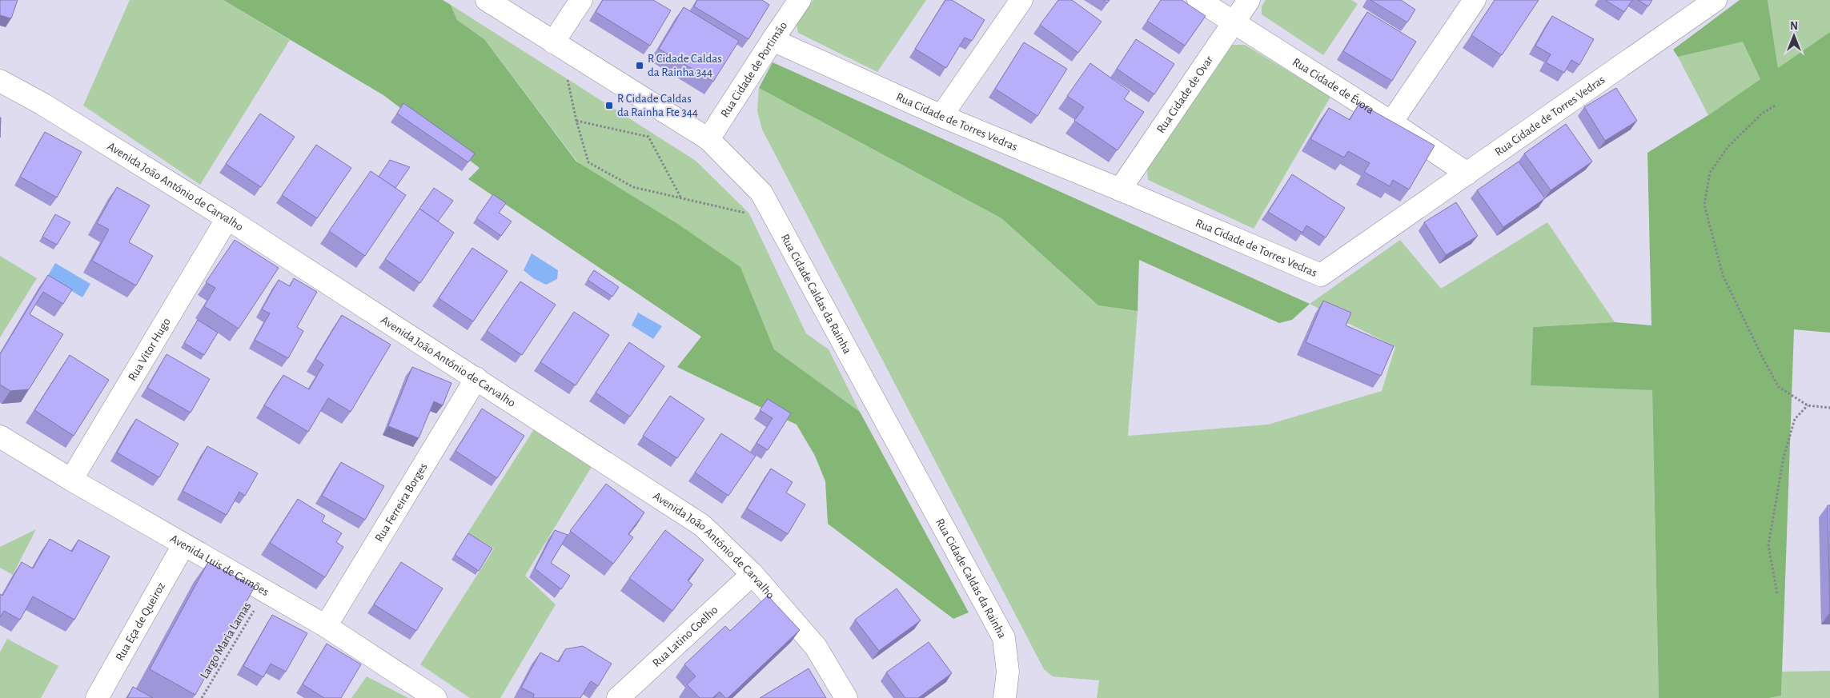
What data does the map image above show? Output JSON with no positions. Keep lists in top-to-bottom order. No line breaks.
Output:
{"streets":{"street":["Rua Cidade de Portimão","Rua Cidade de Évora","Rua Cidade de Ovar","Rua Cidade de Torres Vedras","Avenida João António de Carvalho","Rua Cidade Caldas da Rainha","Rua Vitor Hugo","Rua Ferreira Borges","Avenida Luis de Camões","Rua Eça de Queiroz","Rua Latino Coelho"],"path":["Largo Maria Lamas"]},"crossings":[["Rua Cidade de Portimão","Rua Cidade de Torres Vedras"],["Rua Cidade de Portimão","Rua Cidade Caldas da Rainha"],["Rua Cidade de Évora","Rua Cidade de Ovar"],["Rua Cidade de Évora","Rua Cidade de Torres Vedras"],["Rua Cidade de Ovar","Rua Cidade de Torres Vedras"],["Avenida João António de Carvalho","Rua Vitor Hugo"],["Avenida João António de Carvalho","Rua Ferreira Borges"],["Avenida João António de Carvalho","Rua Latino Coelho"],["Rua Vitor Hugo","Avenida Luis de Camões"],["Rua Ferreira Borges","Avenida Luis de Camões"],["Avenida Luis de Camões","Rua Eça de Queiroz"],["Avenida Luis de Camões","Largo Maria Lamas"]],"places":{"transit":["R Cidade Caldas da Rainha 344","R Cidade Caldas da Rainha Fte 344"]},"north":"top"}
